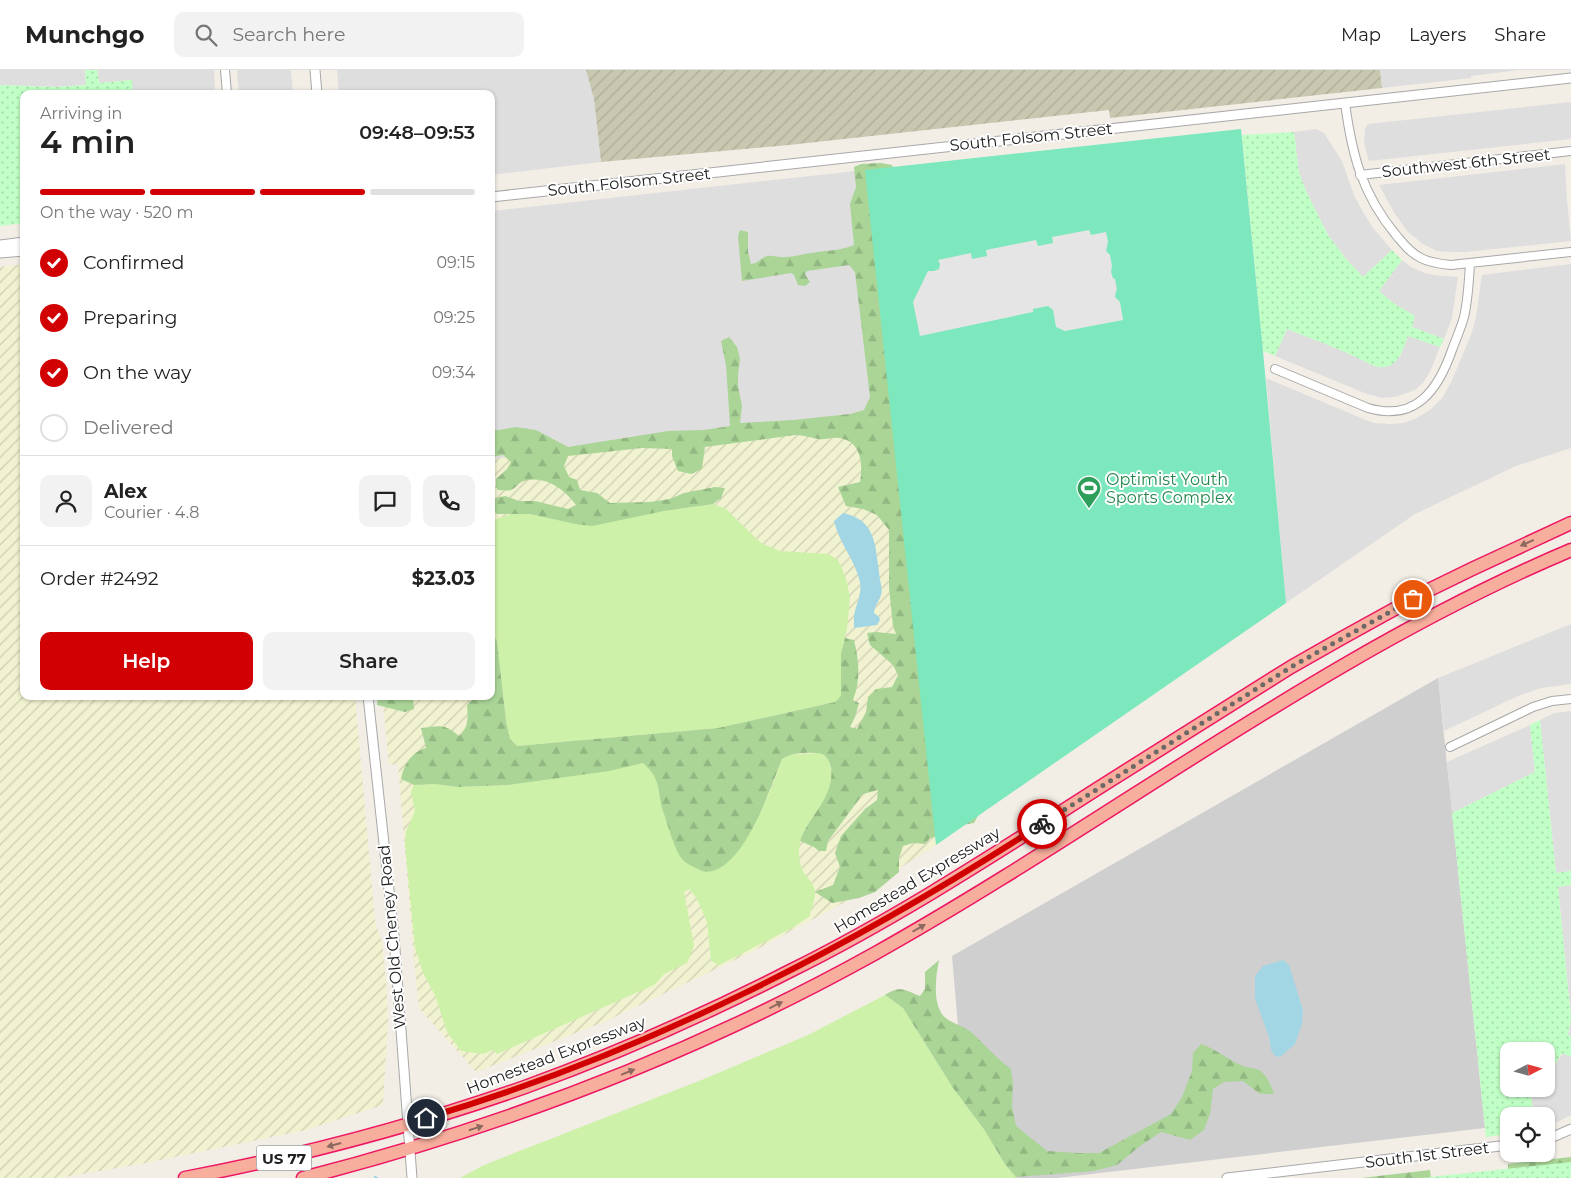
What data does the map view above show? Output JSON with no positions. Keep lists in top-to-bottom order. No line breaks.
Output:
{"streets":{"highway":["Homestead Expressway","US 77"],"street":["South Folsom Street","Southwest 6th Street","West Old Cheney Road","South 1st Street"]},"crossings":[["Homestead Expressway","West Old Cheney Road"],["West Old Cheney Road","US 77"]],"places":{"sports":["Optimist Youth Sports Complex"]},"north":"right","page":{"header":"Munchgo","search":"Search here","nav":["Map","Layers","Share"],"heading":["4 min","Arriving in","09:48–09:53"],"panel":["Alex","Courier · 4.8","Order #2492","$23.03"],"bar":"On the way · 520 m","list":[["Confirmed","09:15"],["Preparing","09:25"],["On the way","09:34"],"Delivered"],"buttons":["Help","Share"]}}
